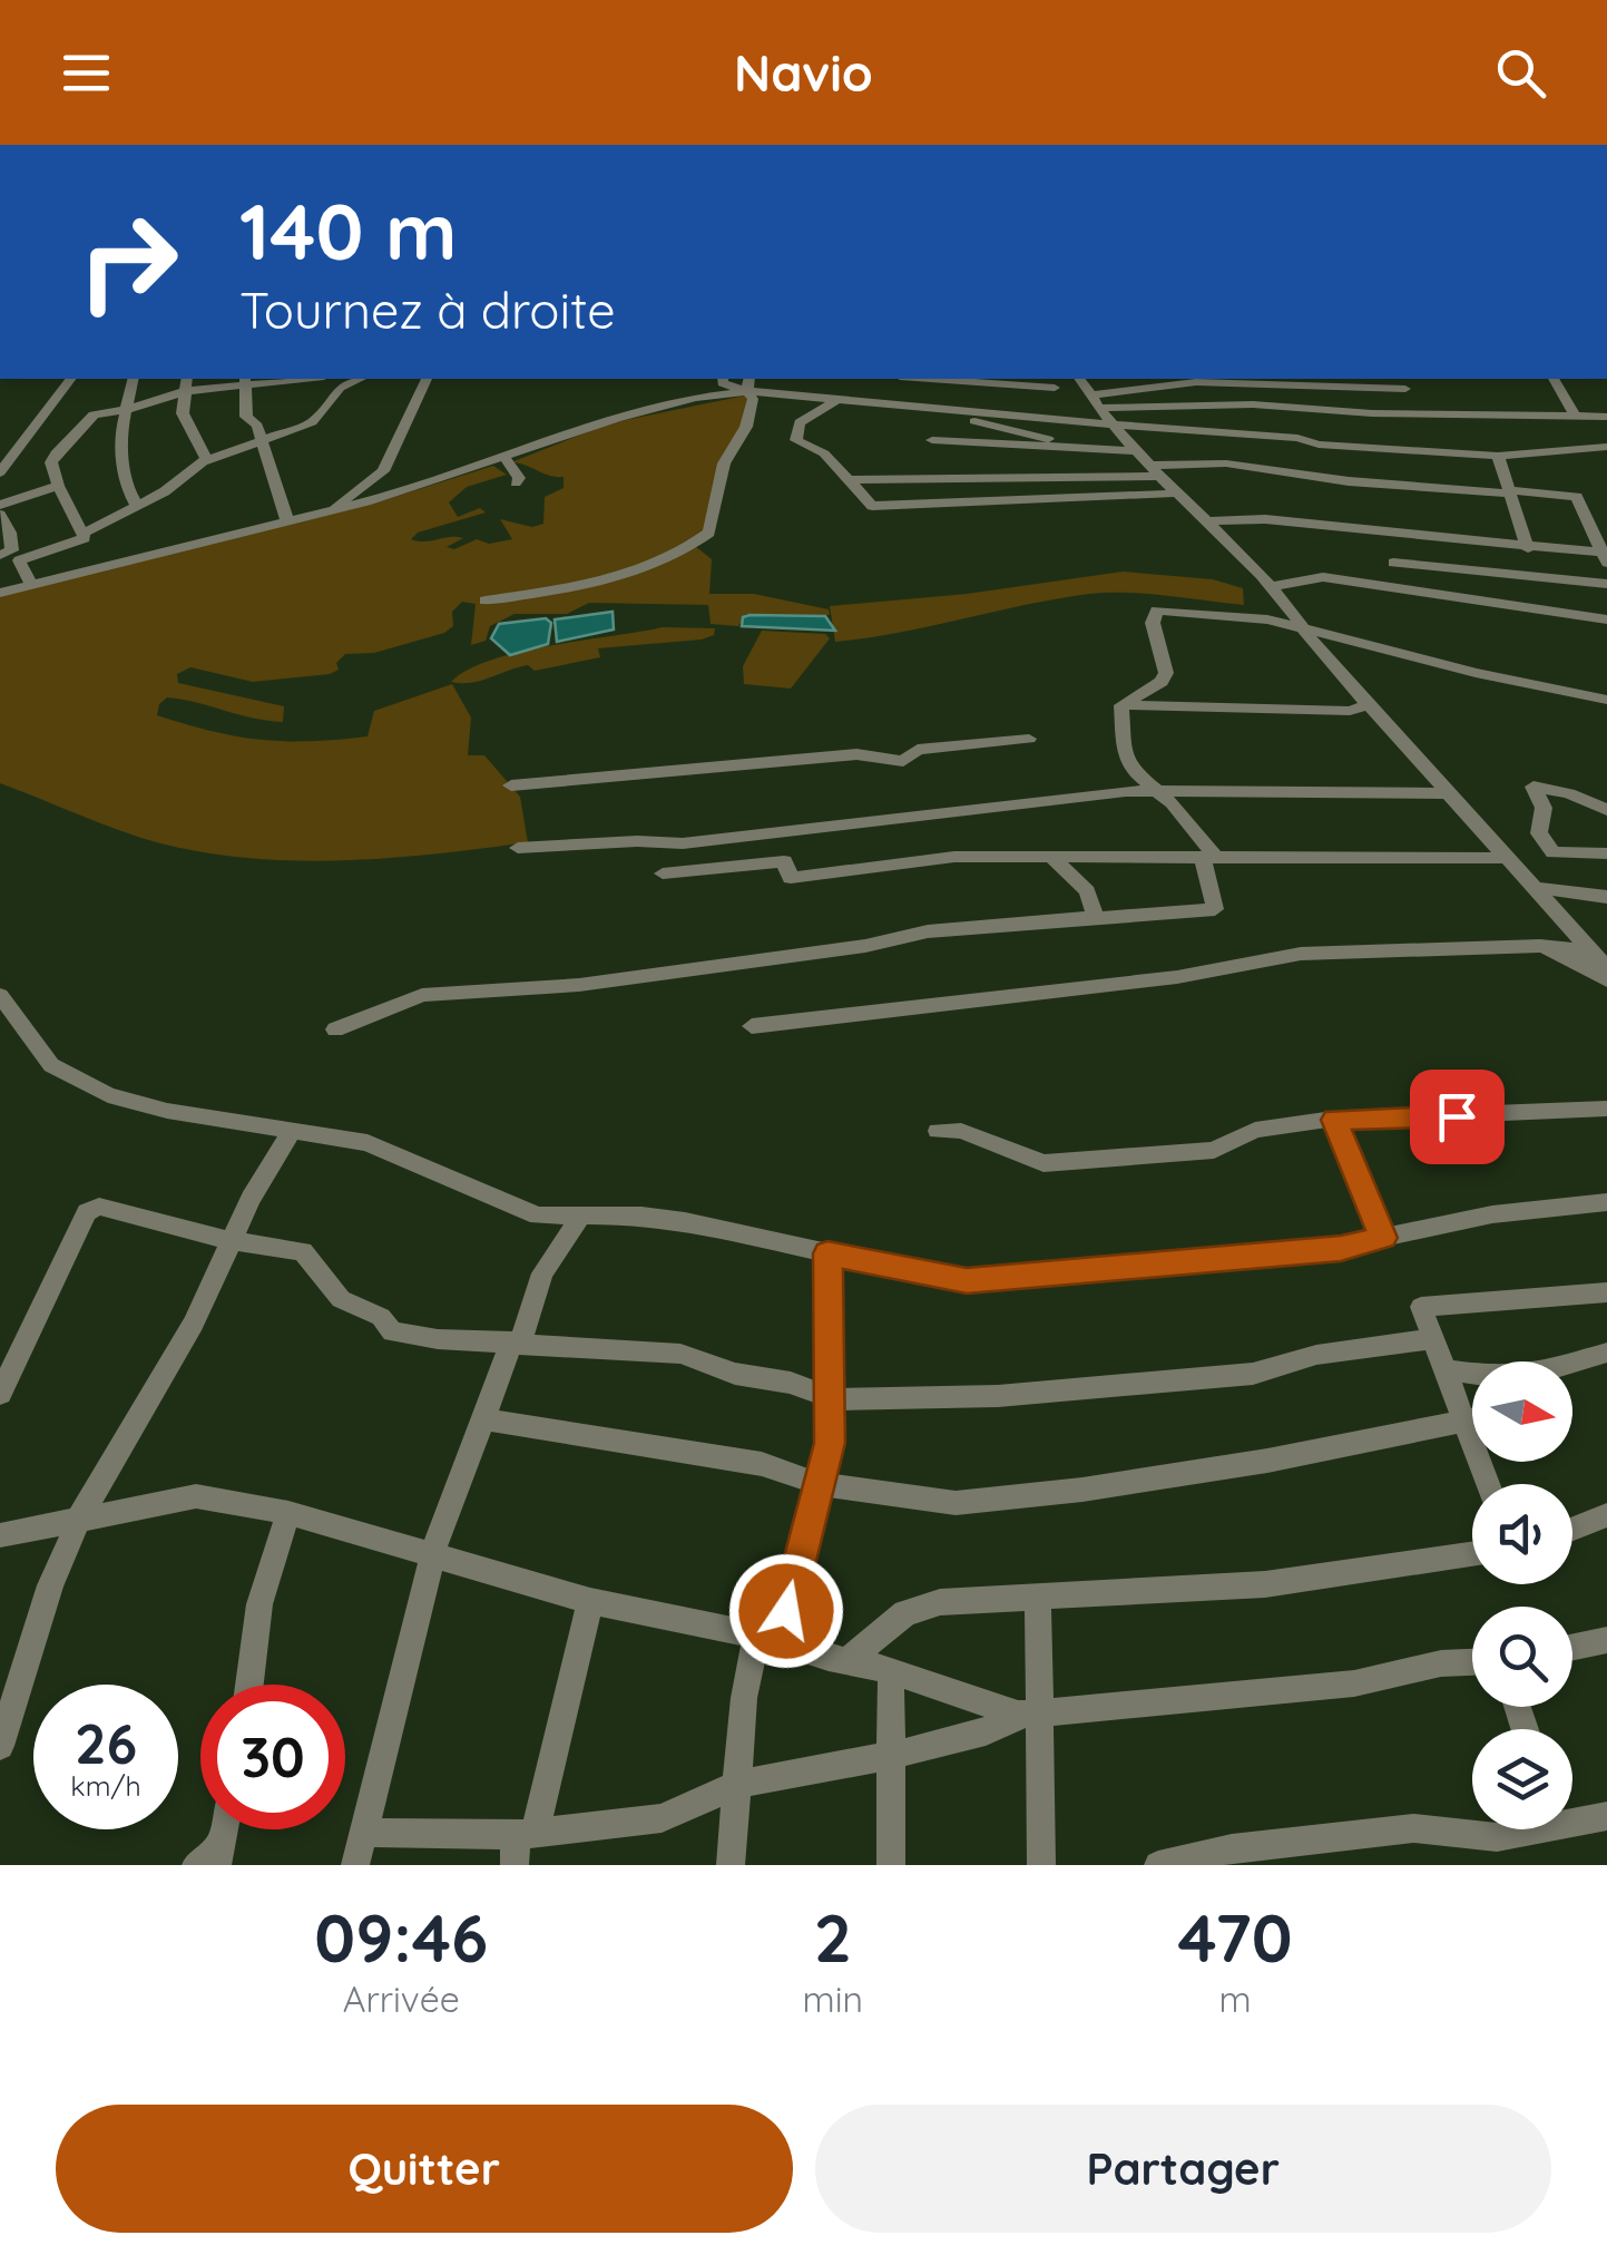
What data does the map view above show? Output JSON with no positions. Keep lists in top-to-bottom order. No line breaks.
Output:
{"north":"right","page":{"header":"Navio","turn":["140 m","Tournez à droite"],"speed":"26 km/h","limit":"30","eta":["09:46","Arrivée","2","min","470","m"],"buttons":["Quitter","Partager"]}}
